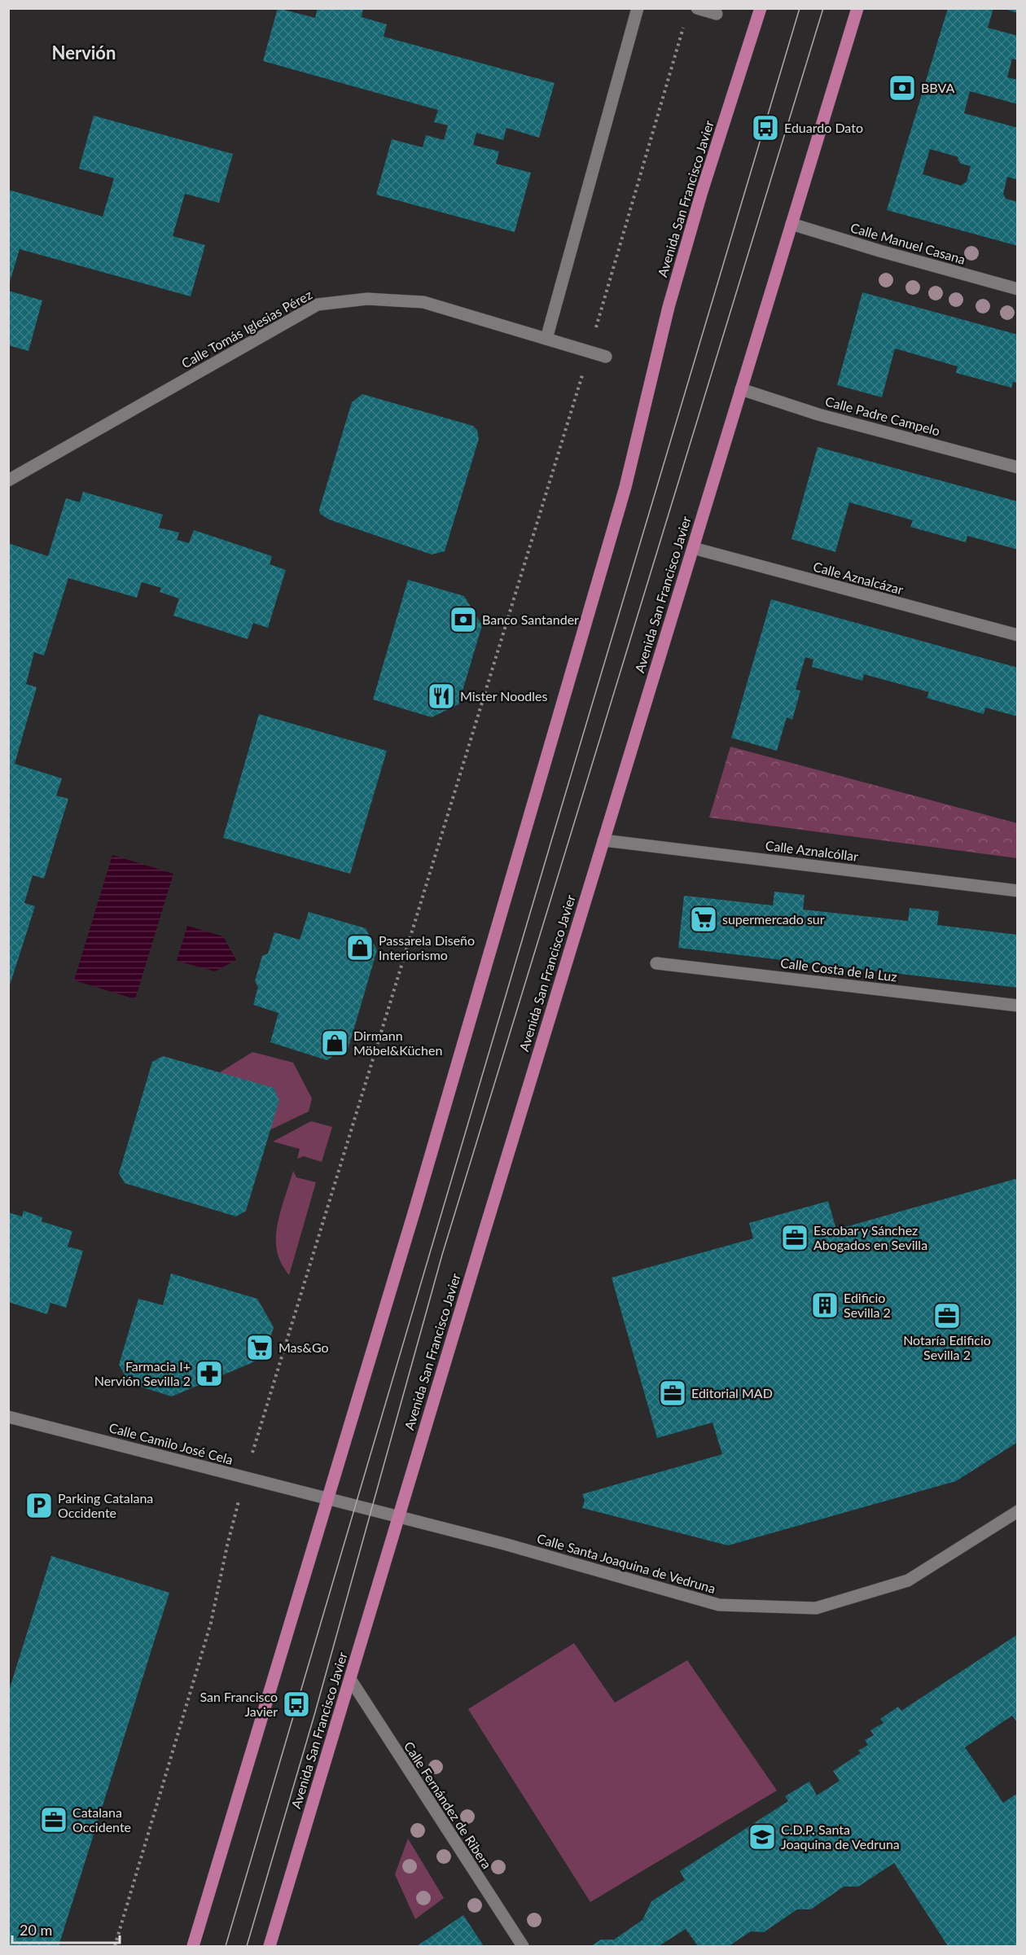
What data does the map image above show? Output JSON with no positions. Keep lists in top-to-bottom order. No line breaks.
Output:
{"streets":{"main road":["Avenida San Francisco Javier"],"street":["Calle Manuel Casana","Calle Tomás Iglesias Pérez","Calle Padre Campelo","Calle Aznalcázar","Calle Aznalcóllar","Calle Costa de la Luz","Calle Camilo José Cela","Calle Santa Joaquina de Vedruna","Calle Fernández de Ribera"]},"crossings":[["Avenida San Francisco Javier","Calle Manuel Casana"],["Avenida San Francisco Javier","Calle Padre Campelo"],["Avenida San Francisco Javier","Calle Aznalcázar"],["Avenida San Francisco Javier","Calle Aznalcóllar"],["Avenida San Francisco Javier","Calle Camilo José Cela"],["Avenida San Francisco Javier","Calle Santa Joaquina de Vedruna"],["Avenida San Francisco Javier","Calle Fernández de Ribera"],["Calle Camilo José Cela","Calle Santa Joaquina de Vedruna"]],"districts":["Nervión"],"places":{"bank":["BBVA","Banco Santander"],"bus stop":["Eduardo Dato","San Francisco Javier"],"restaurant":["Mister Noodles"],"supermarket":["supermercado sur","Mas&Go"],"shop":["Passarela Diseño Interiorismo","Dirmann Möbel&Küchen"],"office":["Escobar y Sánchez Abogados en Sevilla","Notaría Edificio Sevilla 2","Editorial MAD","Catalana Occidente"],"building":["Edificio Sevilla 2"],"pharmacy":["Farmacia I+ Nervión Sevilla 2"],"parking":["Parking Catalana Occidente"],"school or university":["C.D.P. Santa Joaquina de Vedruna"]},"scale_bar":"20 m"}
